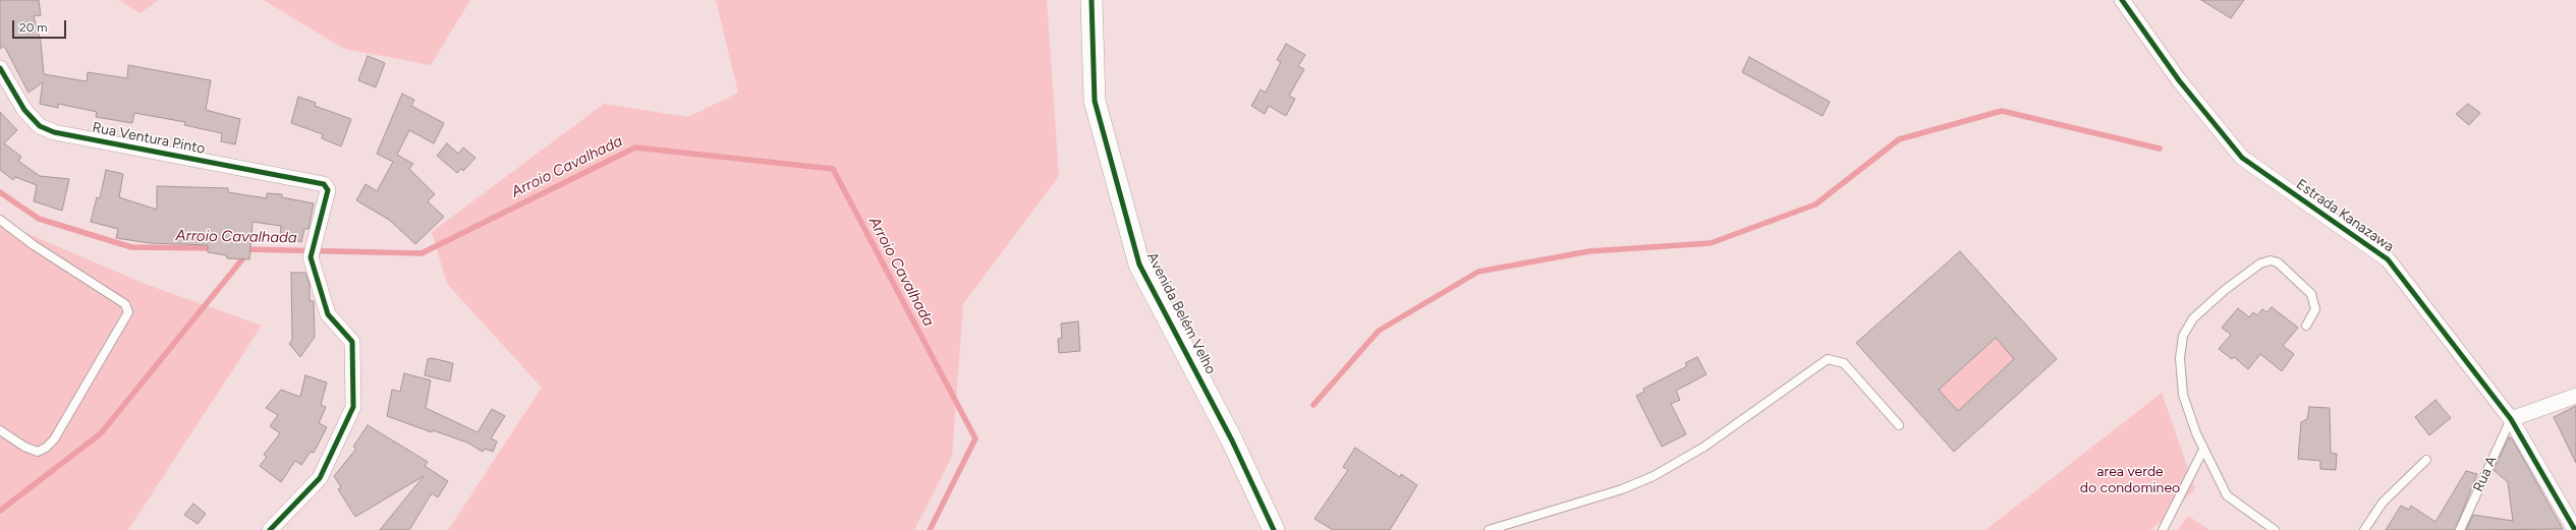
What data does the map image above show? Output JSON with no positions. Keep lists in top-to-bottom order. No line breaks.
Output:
{"streets":{"main road":["Avenida Belém Velho"],"street":["Rua Ventura Pinto","Estrada Kanazawa"],"lane":["Rua A"]},"crossings":[["Estrada Kanazawa","Rua A"]],"water":["Arroio Cavalhada"],"parks":["area verde do condomineo"],"scale_bar":"20 m"}
